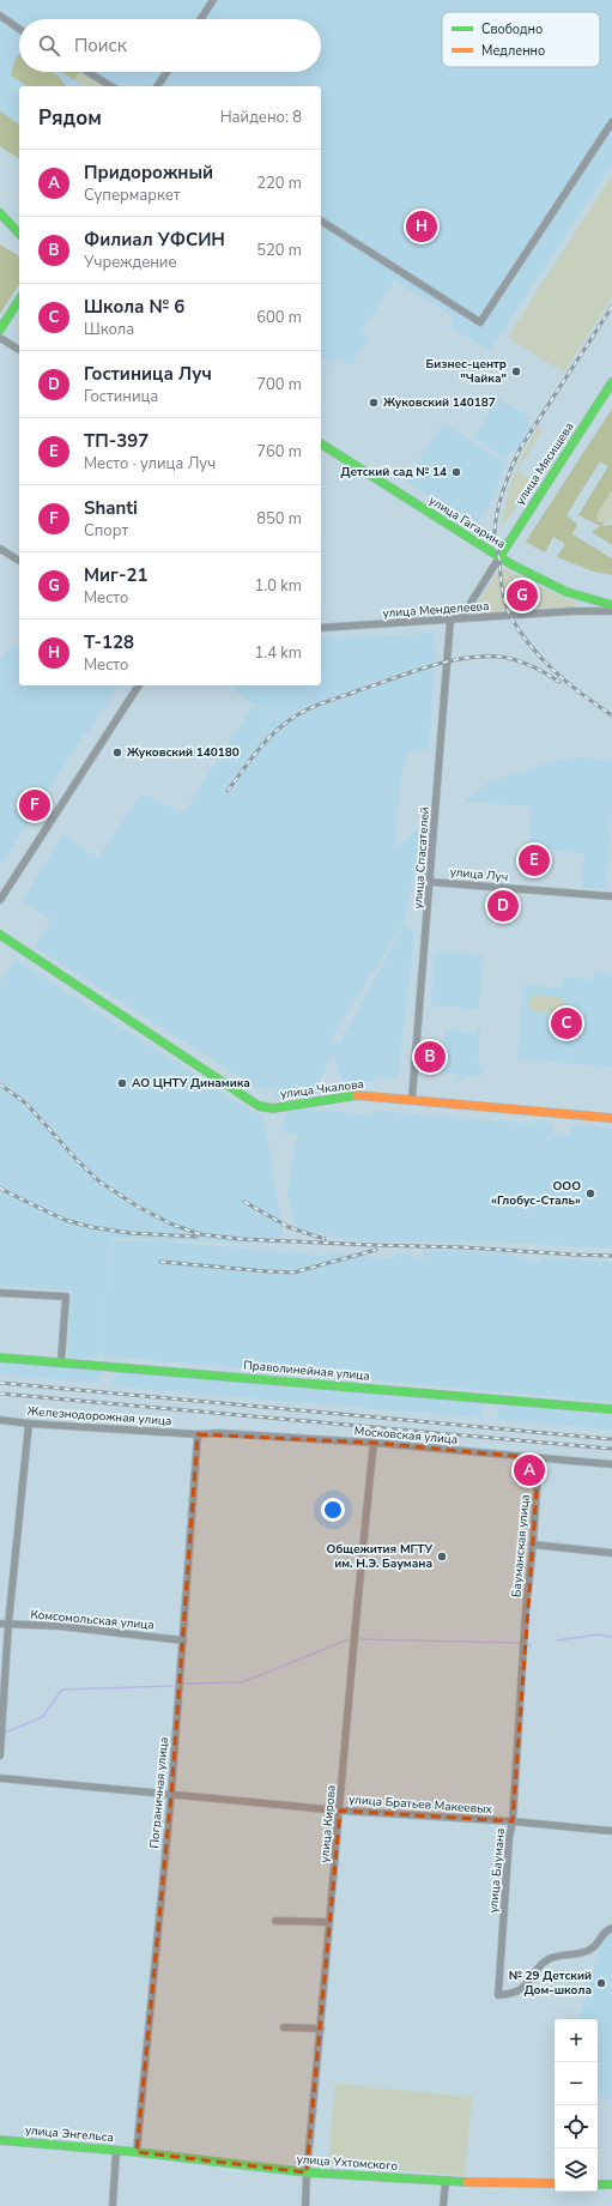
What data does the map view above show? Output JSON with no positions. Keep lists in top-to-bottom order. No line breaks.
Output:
{"streets":{"main road":["улица Мясищева","улица Гагарина","улица Чкалова","Праволинейная улица","улица Энгельса","улица Ухтомского"],"street":["улица Менделеева","улица Спасателей","улица Луч","Железнодорожная улица","Московская улица","Бауманская улица","Комсомольская улица","Пограничная улица","улица Братьев Макеевых","улица Кирова","улица Баумана"]},"crossings":[["улица Мясищева","улица Гагарина"],["улица Менделеева","улица Спасателей"],["улица Спасателей","улица Луч"],["улица Спасателей","улица Чкалова"],["Железнодорожная улица","Московская улица"],["Железнодорожная улица","Пограничная улица"],["Московская улица","Бауманская улица"],["Московская улица","Пограничная улица"],["Московская улица","улица Кирова"],["Бауманская улица","улица Баумана"],["Комсомольская улица","Пограничная улица"],["Пограничная улица","улица Братьев Макеевых"],["Пограничная улица","улица Энгельса"],["Пограничная улица","улица Ухтомского"],["улица Братьев Макеевых","улица Кирова"],["улица Братьев Макеевых","улица Баумана"],["улица Кирова","улица Ухтомского"],["улица Энгельса","улица Ухтомского"]],"places":["Бизнес-центр \"Чайка\"","Жуковский 140187","Детский сад № 14","Жуковский 140180","АО ЦНТУ Динамика","ООО «Глобус-Сталь»","Общежития МГТУ им. Н.Э. Баумана","№ 29 Детский Дом-школа"],"legend":["Свободно","Медленно"],"page":{"search":"Поиск","heading":["Рядом","Найдено: 8"],"list":[{"mark":"A","name":"Придорожный","note":"Супермаркет","value":"220 m"},{"mark":"B","name":"Филиал УФСИН","note":"Учреждение","value":"520 m"},{"mark":"C","name":"Школа № 6","note":"Школа","value":"600 m"},{"mark":"D","name":"Гостиница Луч","note":"Гостиница","value":"700 m"},{"mark":"E","name":"ТП-397","note":"Место · улица Луч","value":"760 m"},{"mark":"F","name":"Shanti","note":"Спорт","value":"850 m"},{"mark":"G","name":"Миг-21","note":"Место","value":"1.0 km"},{"mark":"H","name":"Т-128","note":"Место","value":"1.4 km"}],"pins":["H","G","F","E","D","C","B","A"],"map_buttons":["+","−"]}}
